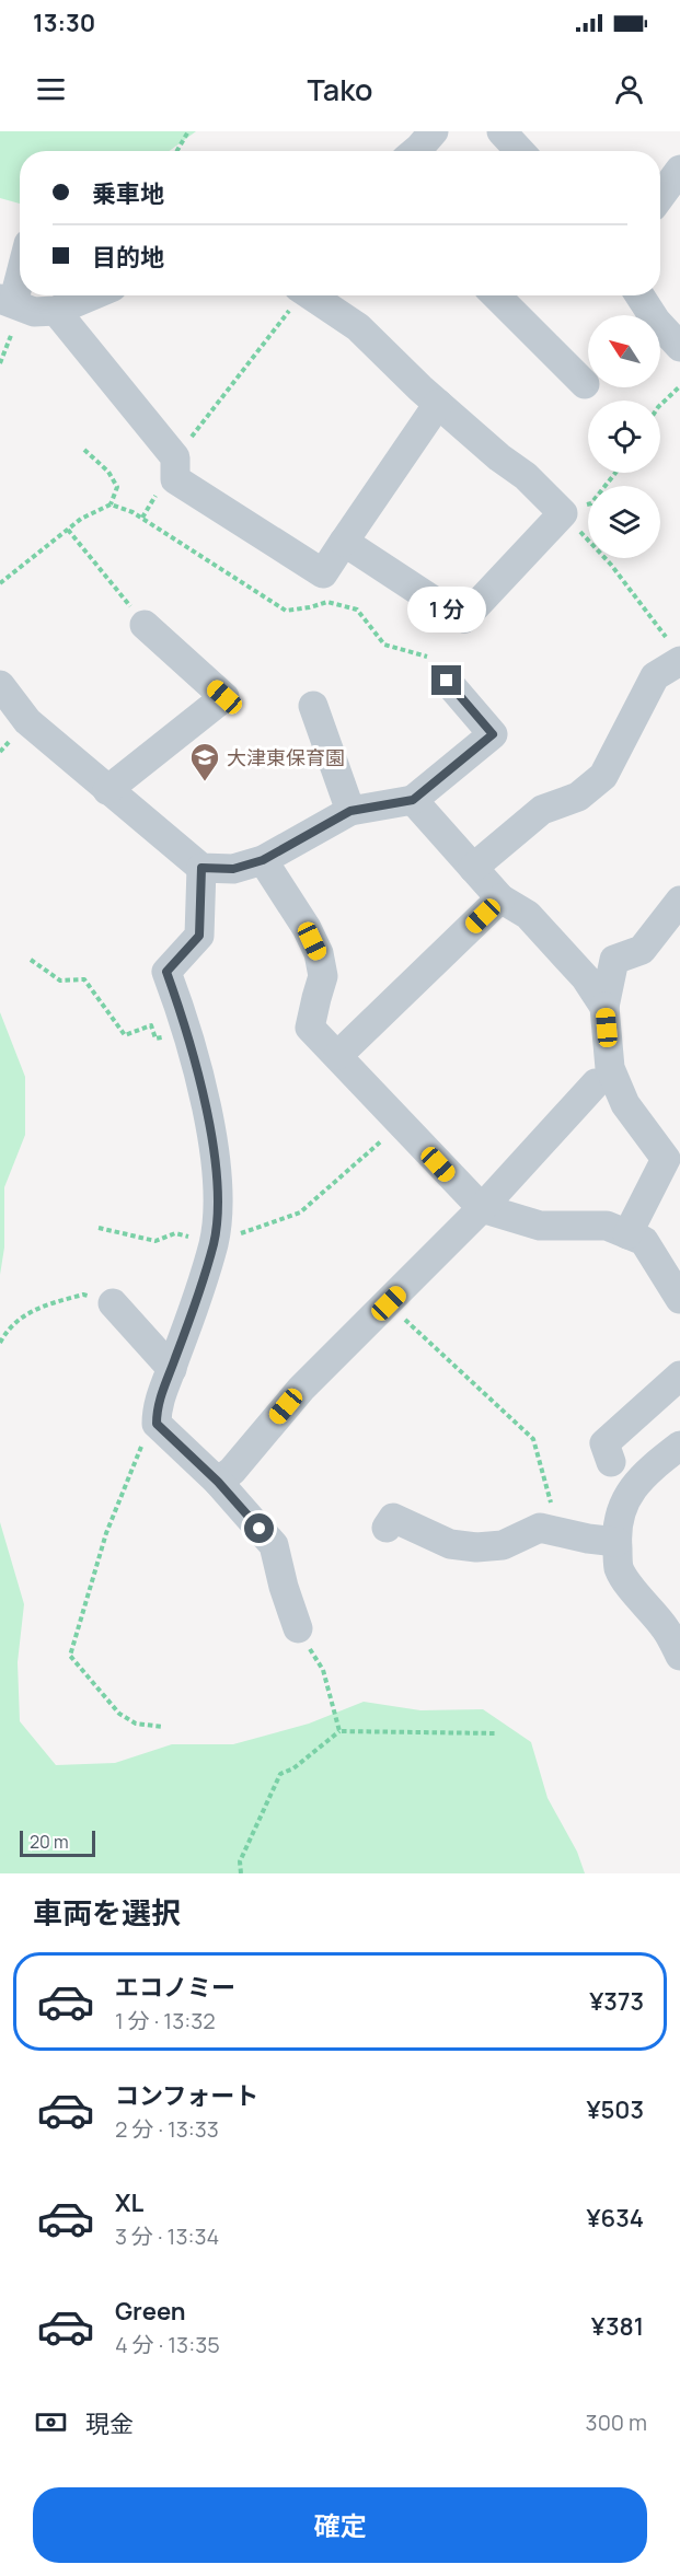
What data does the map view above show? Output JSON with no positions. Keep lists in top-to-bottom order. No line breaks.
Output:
{"places":{"school or university":["大津東保育園"]},"scale_bar":"20 m","north":"top left","page":{"status":"13:30","header":"Tako","banner":["乗車地","目的地"],"bubble":"1 分","scale":"20 m","heading":"車両を選択","list":[{"name":"エコノミー","note":"1 分 · 13:32","value":"¥373"},{"name":"コンフォート","note":"2 分 · 13:33","value":"¥503"},{"name":"XL","note":"3 分 · 13:34","value":"¥634"},{"name":"Green","note":"4 分 · 13:35","value":"¥381"}],"pay":["現金","300 m"],"buttons":"確定"}}
